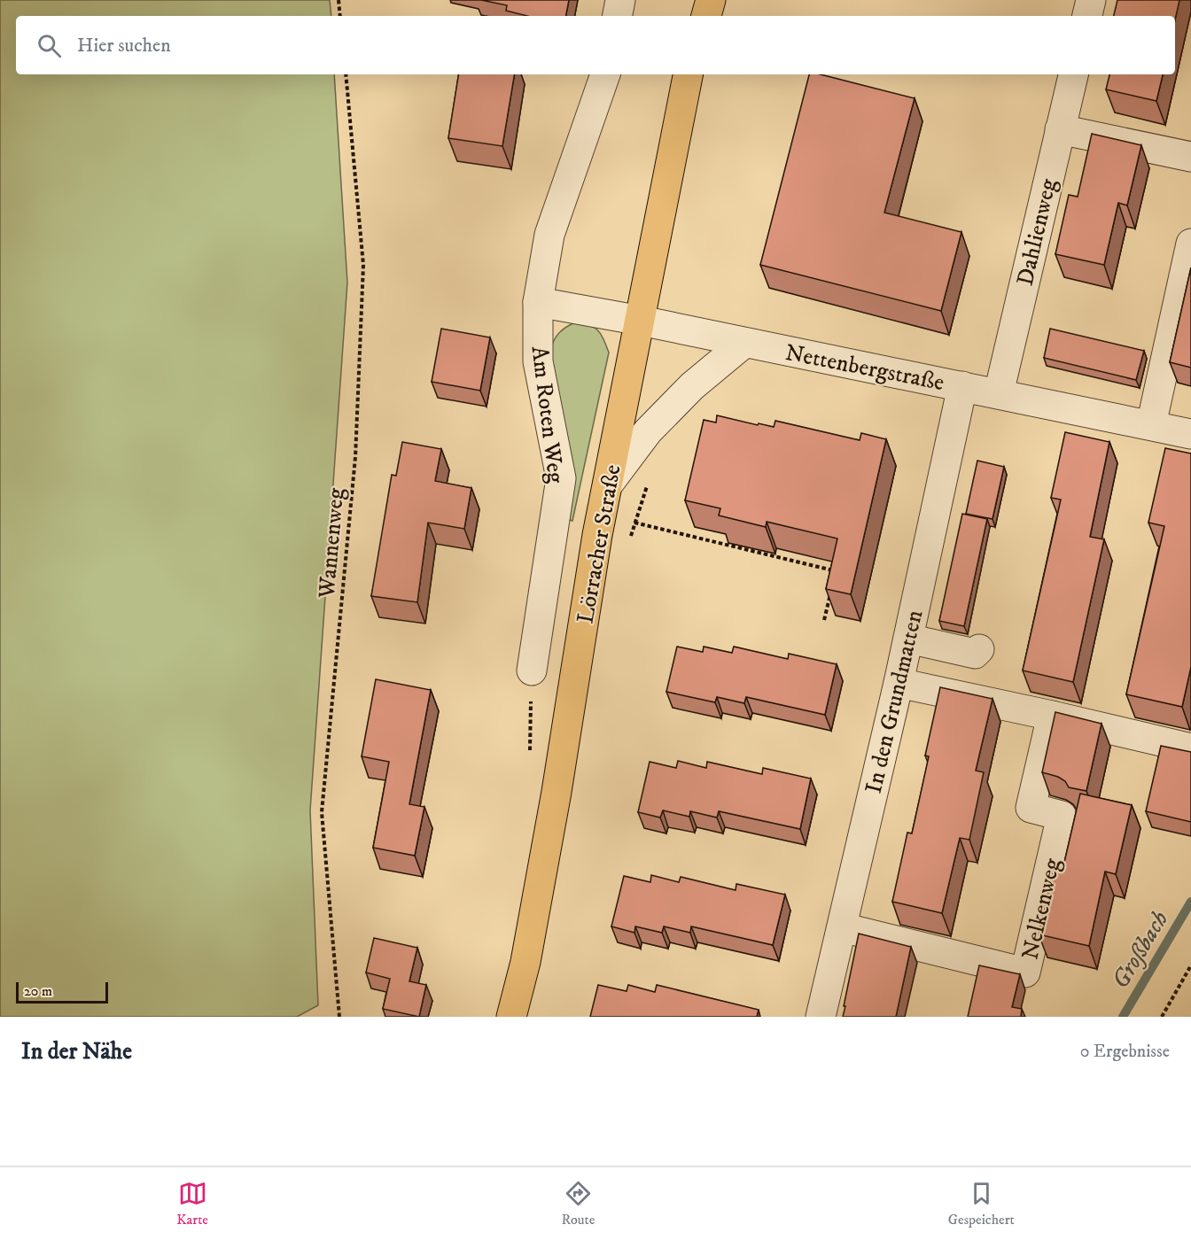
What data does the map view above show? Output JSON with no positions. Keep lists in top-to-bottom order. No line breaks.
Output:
{"streets":{"main road":["Lörracher Straße"],"street":["Dahlienweg","Nettenbergstraße","Am Roten Weg","In den Grundmatten","Nelkenweg"],"path":["Wannenweg"]},"crossings":[["Dahlienweg","Nettenbergstraße"],["Nettenbergstraße","Am Roten Weg"],["Nettenbergstraße","Lörracher Straße"],["Nettenbergstraße","In den Grundmatten"],["In den Grundmatten","Nelkenweg"]],"water":["Großbach"],"scale_bar":"20 m","page":{"search":"Hier suchen","scale":"20 m","heading":["In der Nähe","0 Ergebnisse"],"nav":["Karte","Route","Gespeichert"]}}
